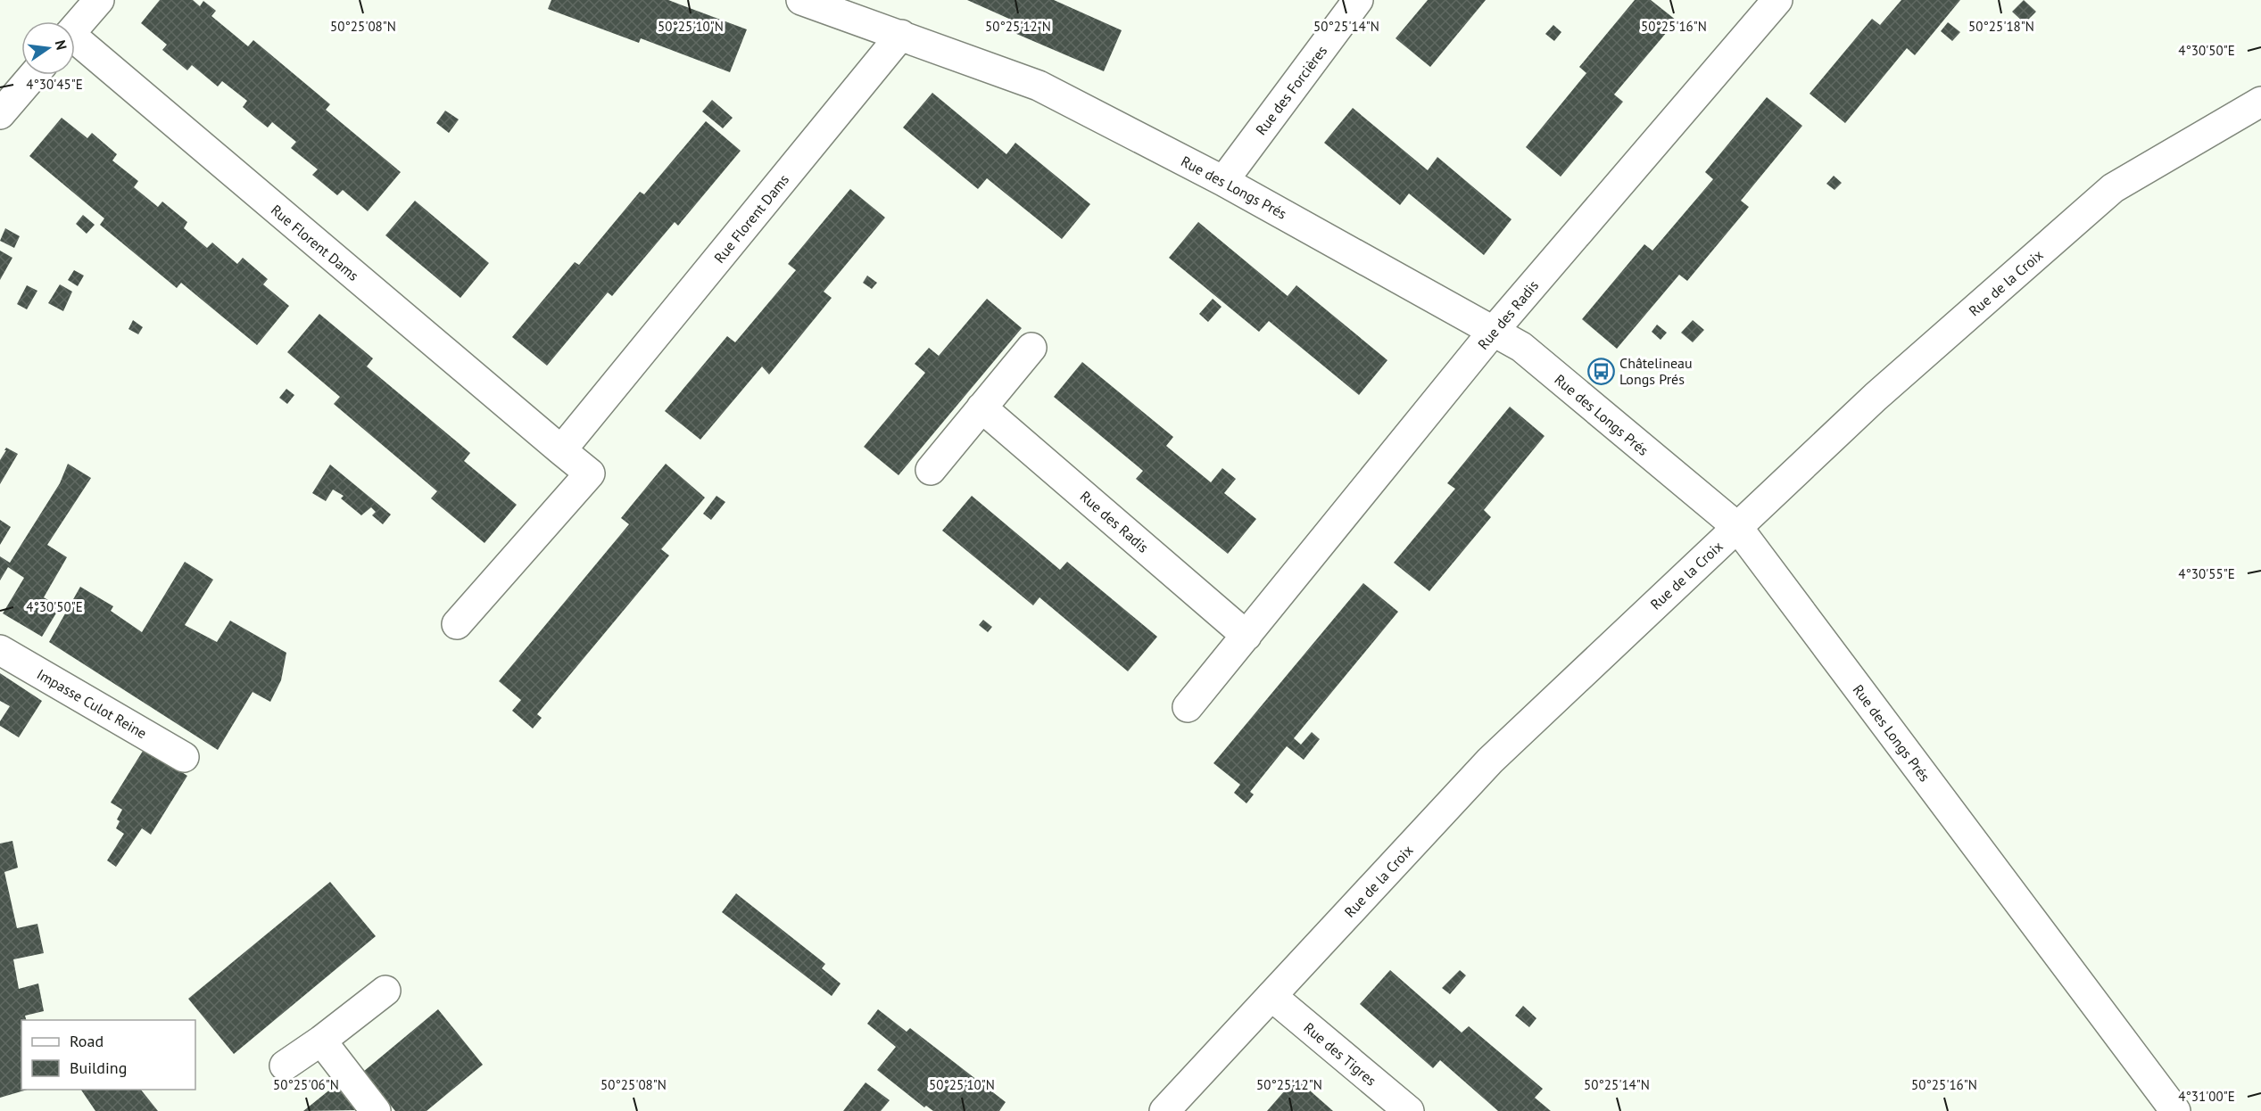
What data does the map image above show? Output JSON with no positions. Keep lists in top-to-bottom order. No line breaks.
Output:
{"streets":{"street":["Rue des Forcières","Rue des Longs Prés","Rue Florent Dams","Rue de la Croix","Rue des Radis","Impasse Culot Reine","Rue des Tigres"]},"crossings":[["Rue des Forcières","Rue des Longs Prés"],["Rue des Longs Prés","Rue Florent Dams"],["Rue des Longs Prés","Rue de la Croix"],["Rue des Longs Prés","Rue des Radis"],["Rue de la Croix","Rue des Tigres"]],"places":{"bus stop":["Châtelineau Longs Prés"]},"legend":["Road","Building"],"north":"right","coordinates":["50°25'16\"N","50°25'08\"N","50°25'10\"N","50°25'12\"N","50°25'14\"N","50°25'18\"N","4°30'50\"E","4°30'45\"E","4°30'55\"E","50°25'06\"N","4°31'00\"E"]}
